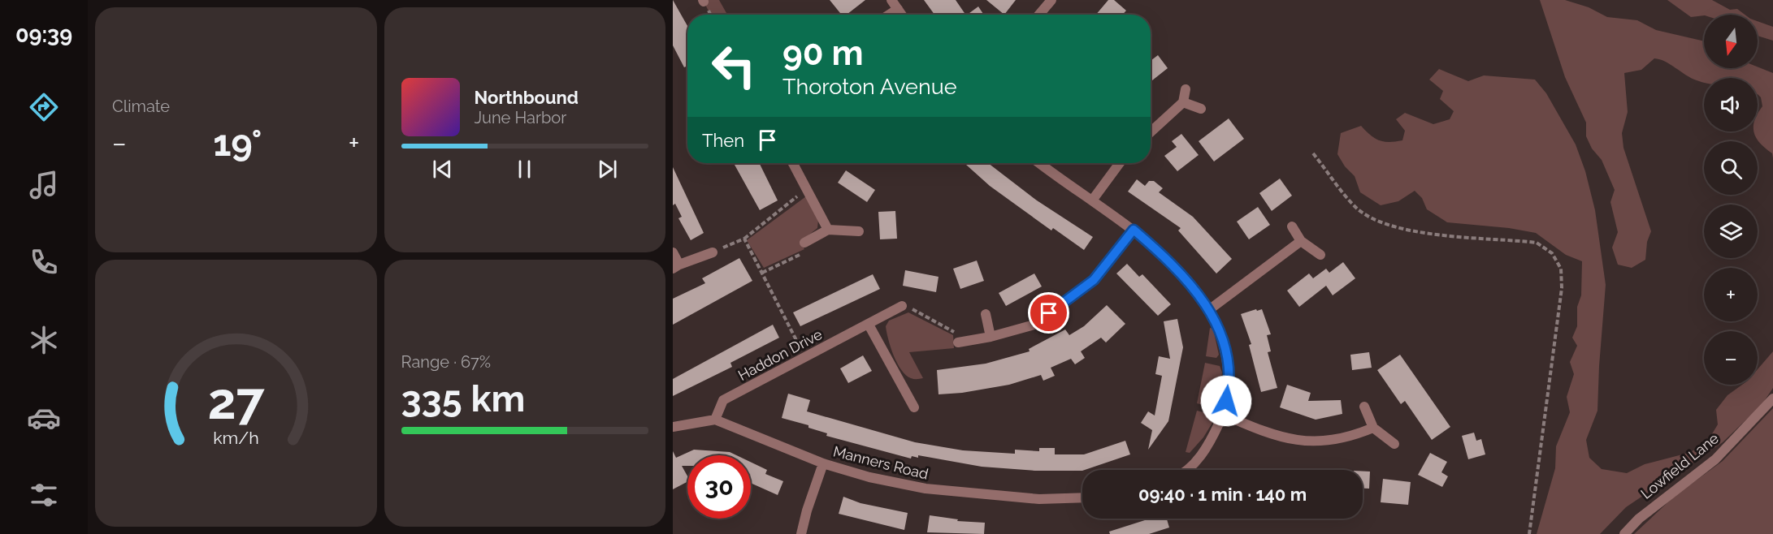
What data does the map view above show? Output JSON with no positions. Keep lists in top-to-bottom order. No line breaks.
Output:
{"streets":{"street":["Haddon Drive","Manners Road","Lowfield Lane"]},"crossings":[["Haddon Drive","Manners Road"]],"north":"bottom","page":{"tabs":"09:39","tile":["Climate",["Range · 67%","335 km"]],"map_buttons":["+","−"],"turn":["90 m","Thoroton Avenue"],"song":["Northbound","June Harbor"],"then":"Then","heat":["−","19°","+"],"limit":"30","trip":"09:40 · 1 min · 140 m","gauge":["27","km/h"]}}
